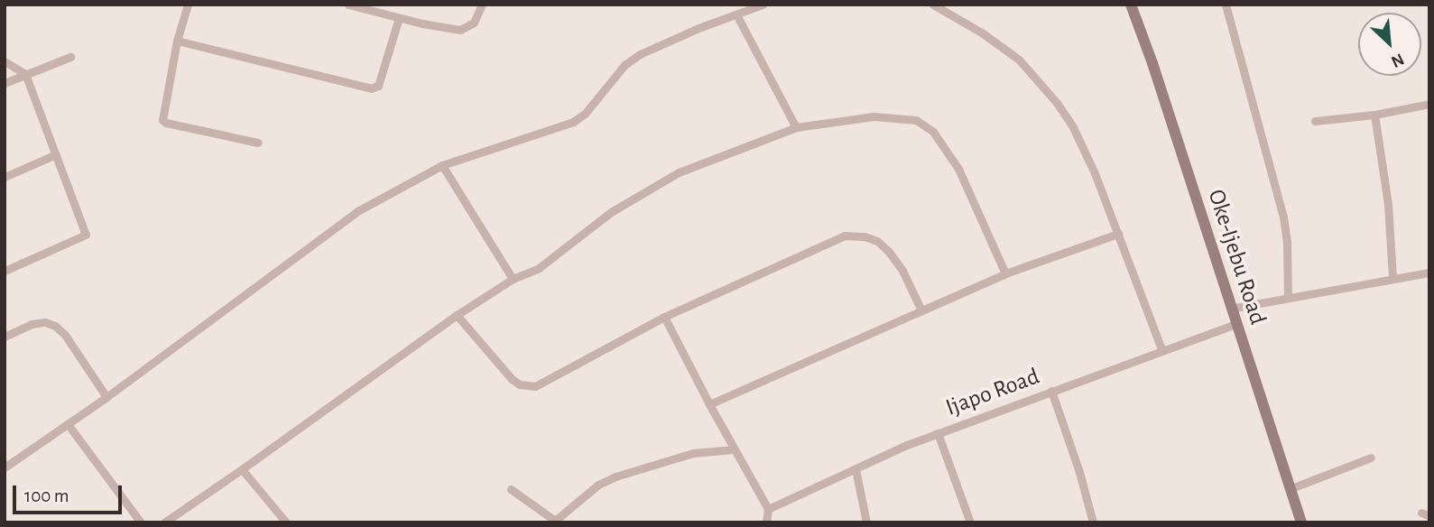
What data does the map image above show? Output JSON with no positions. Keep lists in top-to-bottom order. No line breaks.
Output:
{"streets":{"main road":["Oke-Ijebu Road"],"street":["Ijapo Road"]},"crossings":[["Oke-Ijebu Road","Ijapo Road"]],"scale_bar":"100 m","north":"bottom right"}
